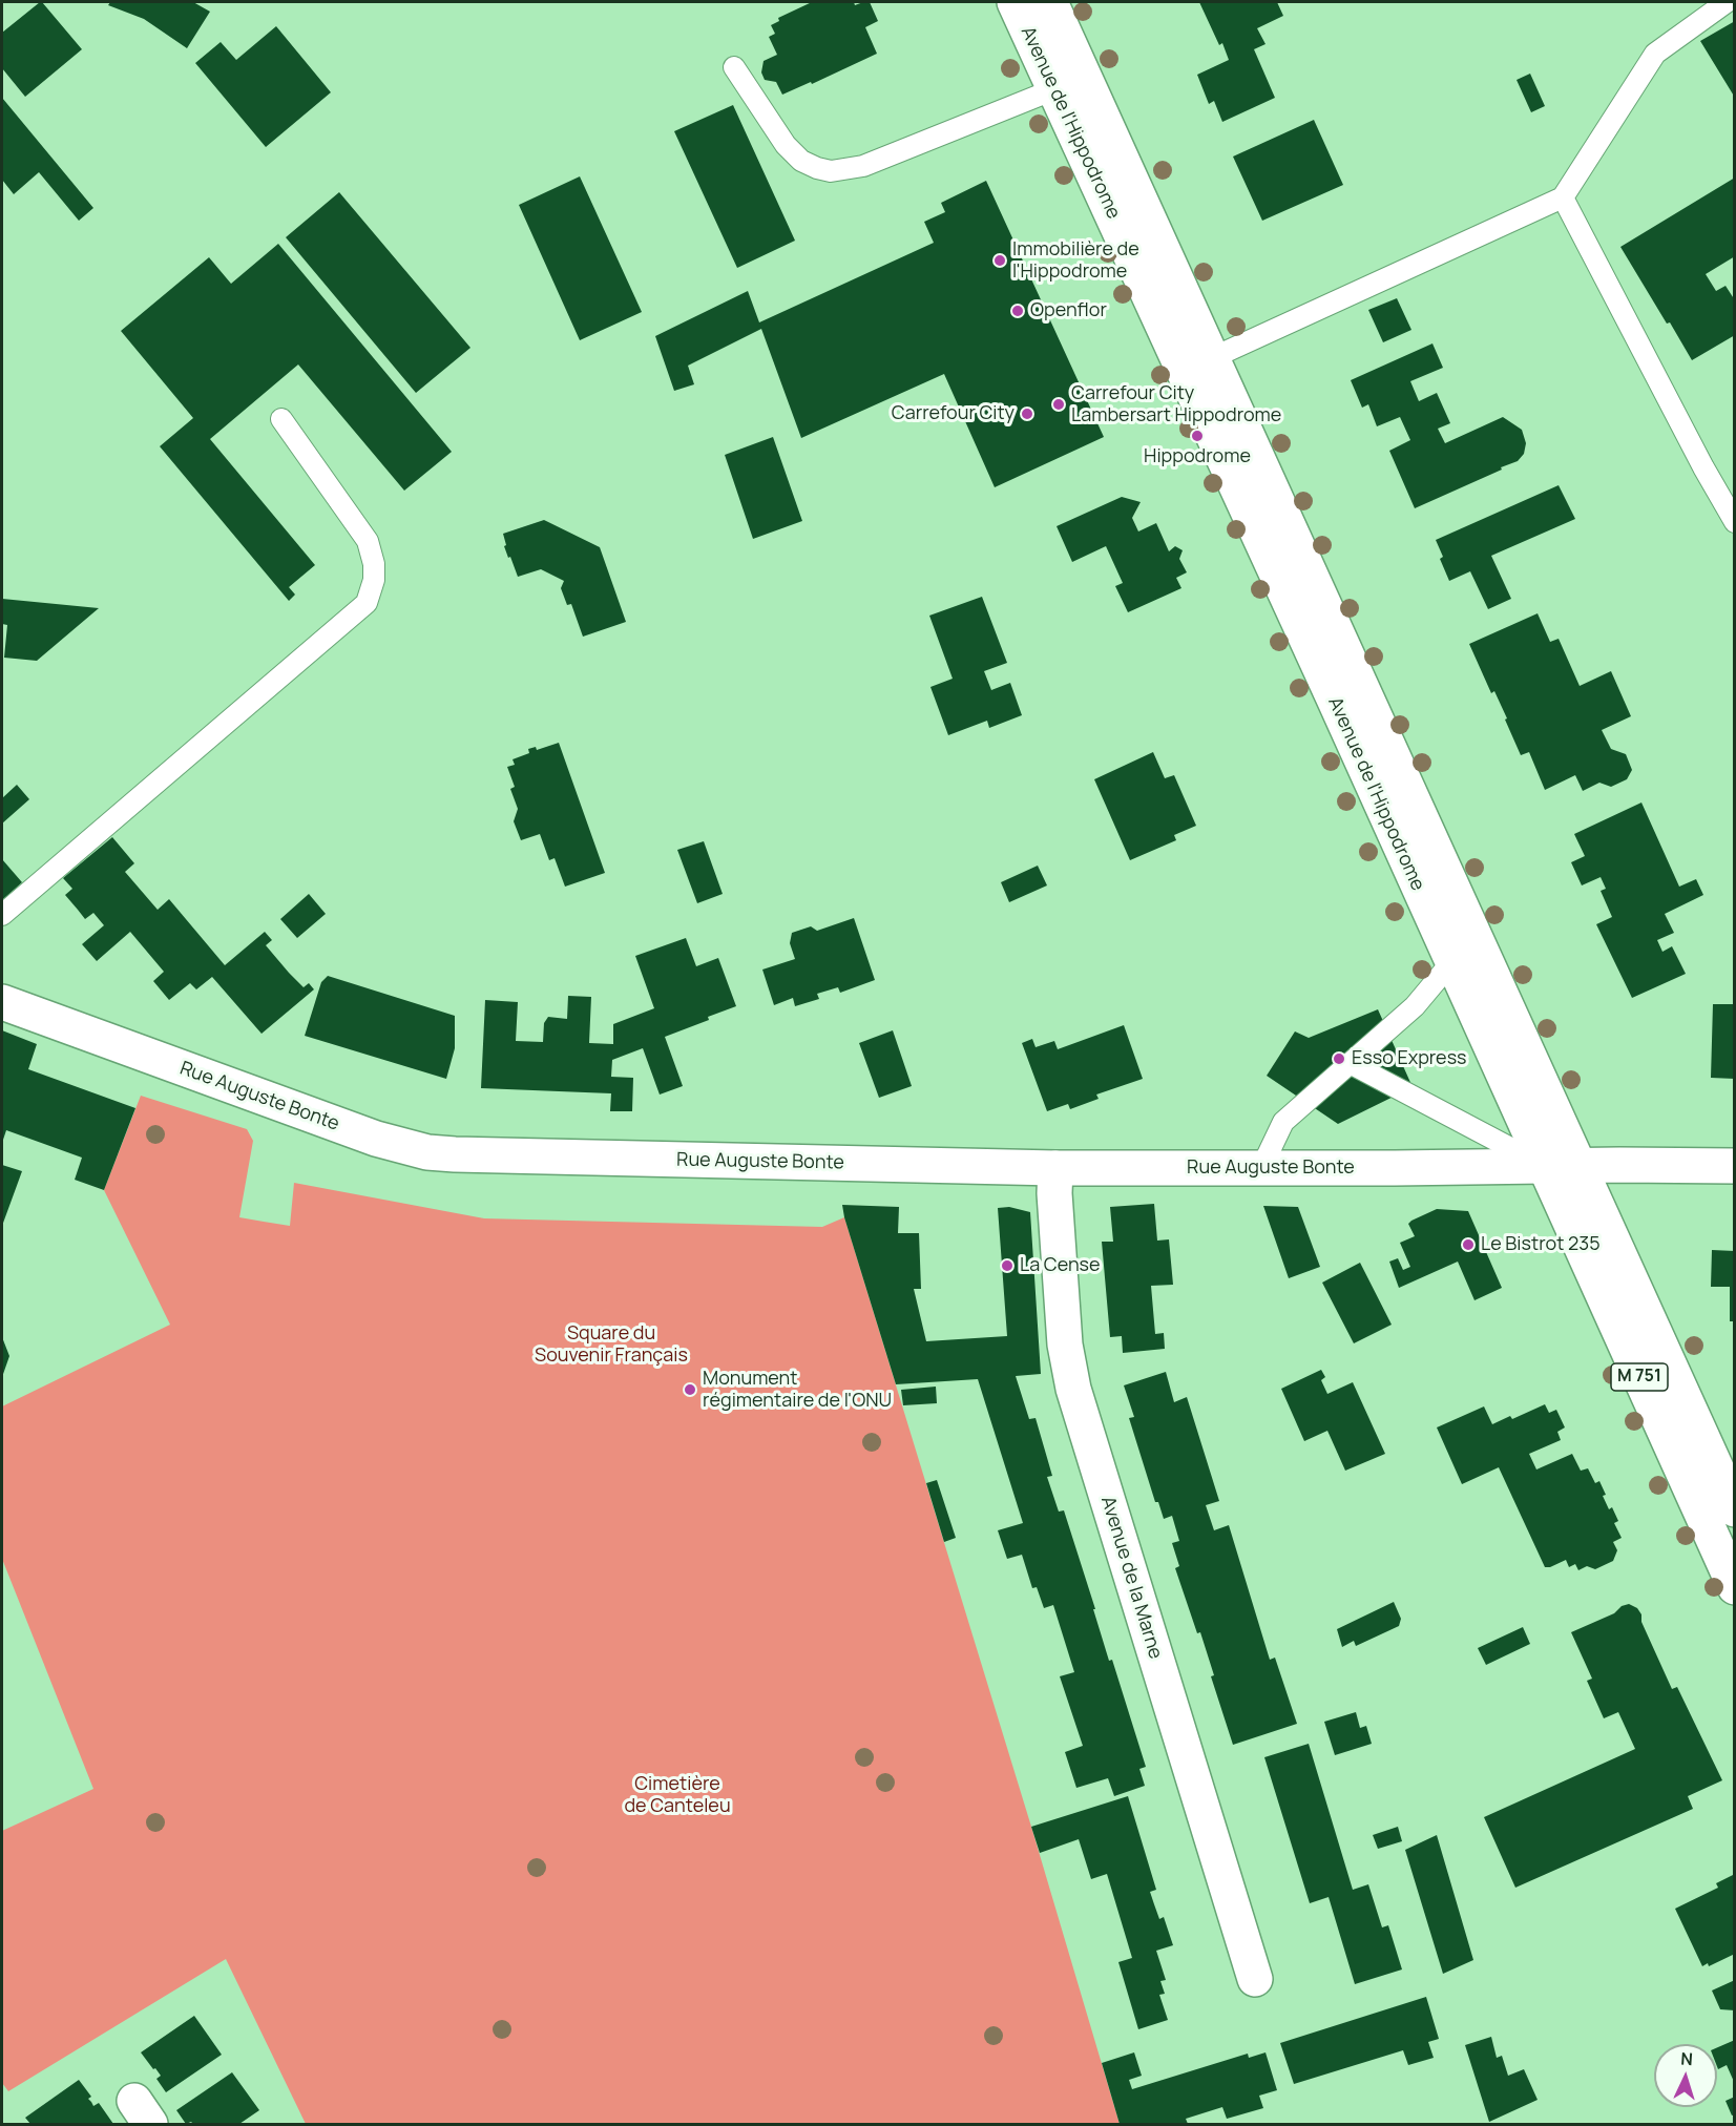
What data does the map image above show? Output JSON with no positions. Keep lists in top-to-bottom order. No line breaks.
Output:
{"streets":{"main road":["Avenue de l'Hippodrome","Rue Auguste Bonte","M 751","Avenue de la Marne"]},"crossings":[["Avenue de l'Hippodrome","Rue Auguste Bonte"],["Rue Auguste Bonte","Avenue de la Marne"]],"parks":["Square du Souvenir Français","Cimetière de Canteleu"],"places":["Immobilière de l'Hippodrome","Openflor","Carrefour City Lambersart Hippodrome","Carrefour City","Hippodrome","Esso Express","Le Bistrot 235","La Cense","Monument régimentaire de l'ONU"],"north":"top"}
